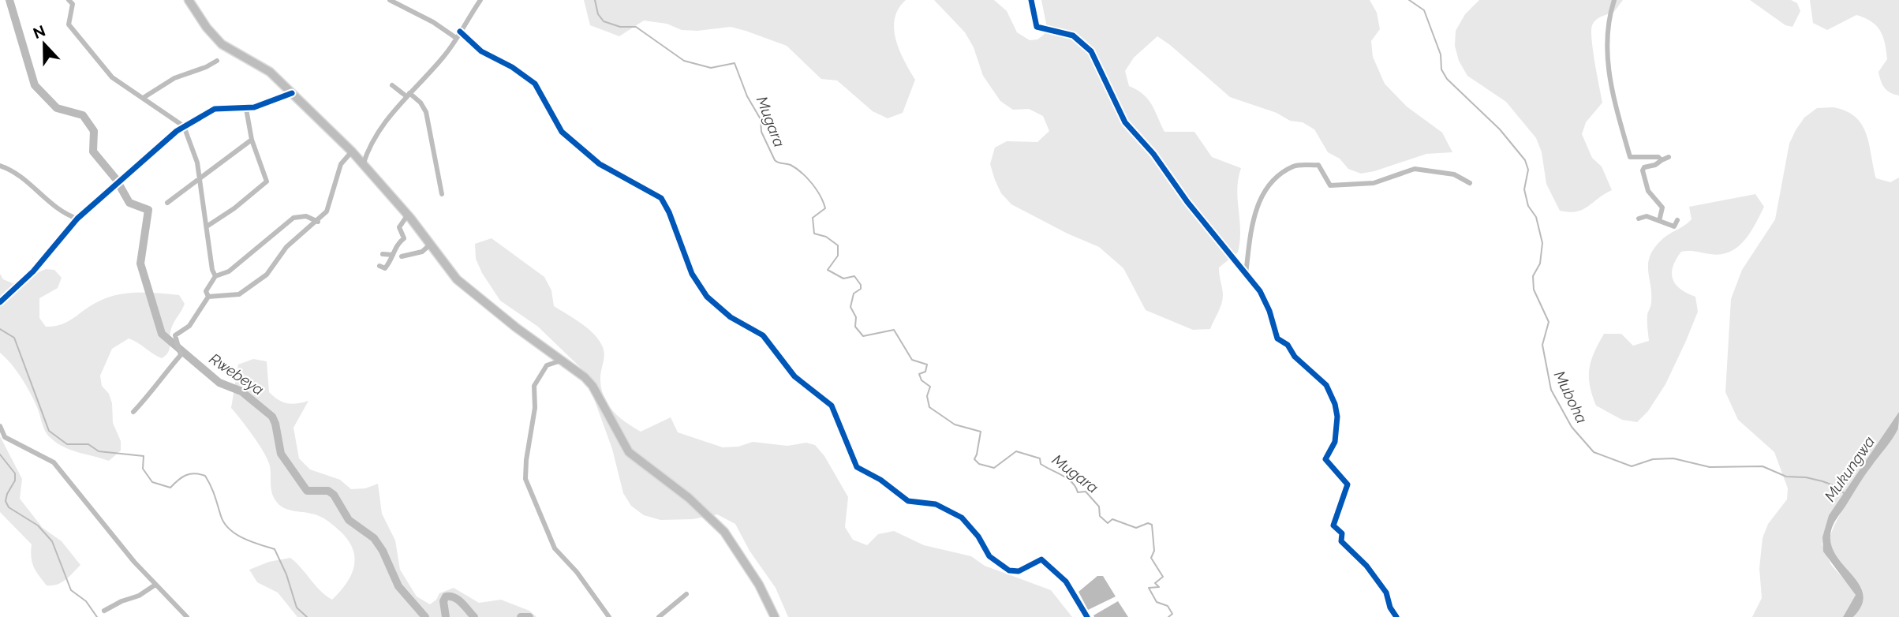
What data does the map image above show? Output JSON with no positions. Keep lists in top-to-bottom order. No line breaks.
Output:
{"water":["Mugara","Rwebeya","Muboha","Mukungwa"],"north":"top"}
